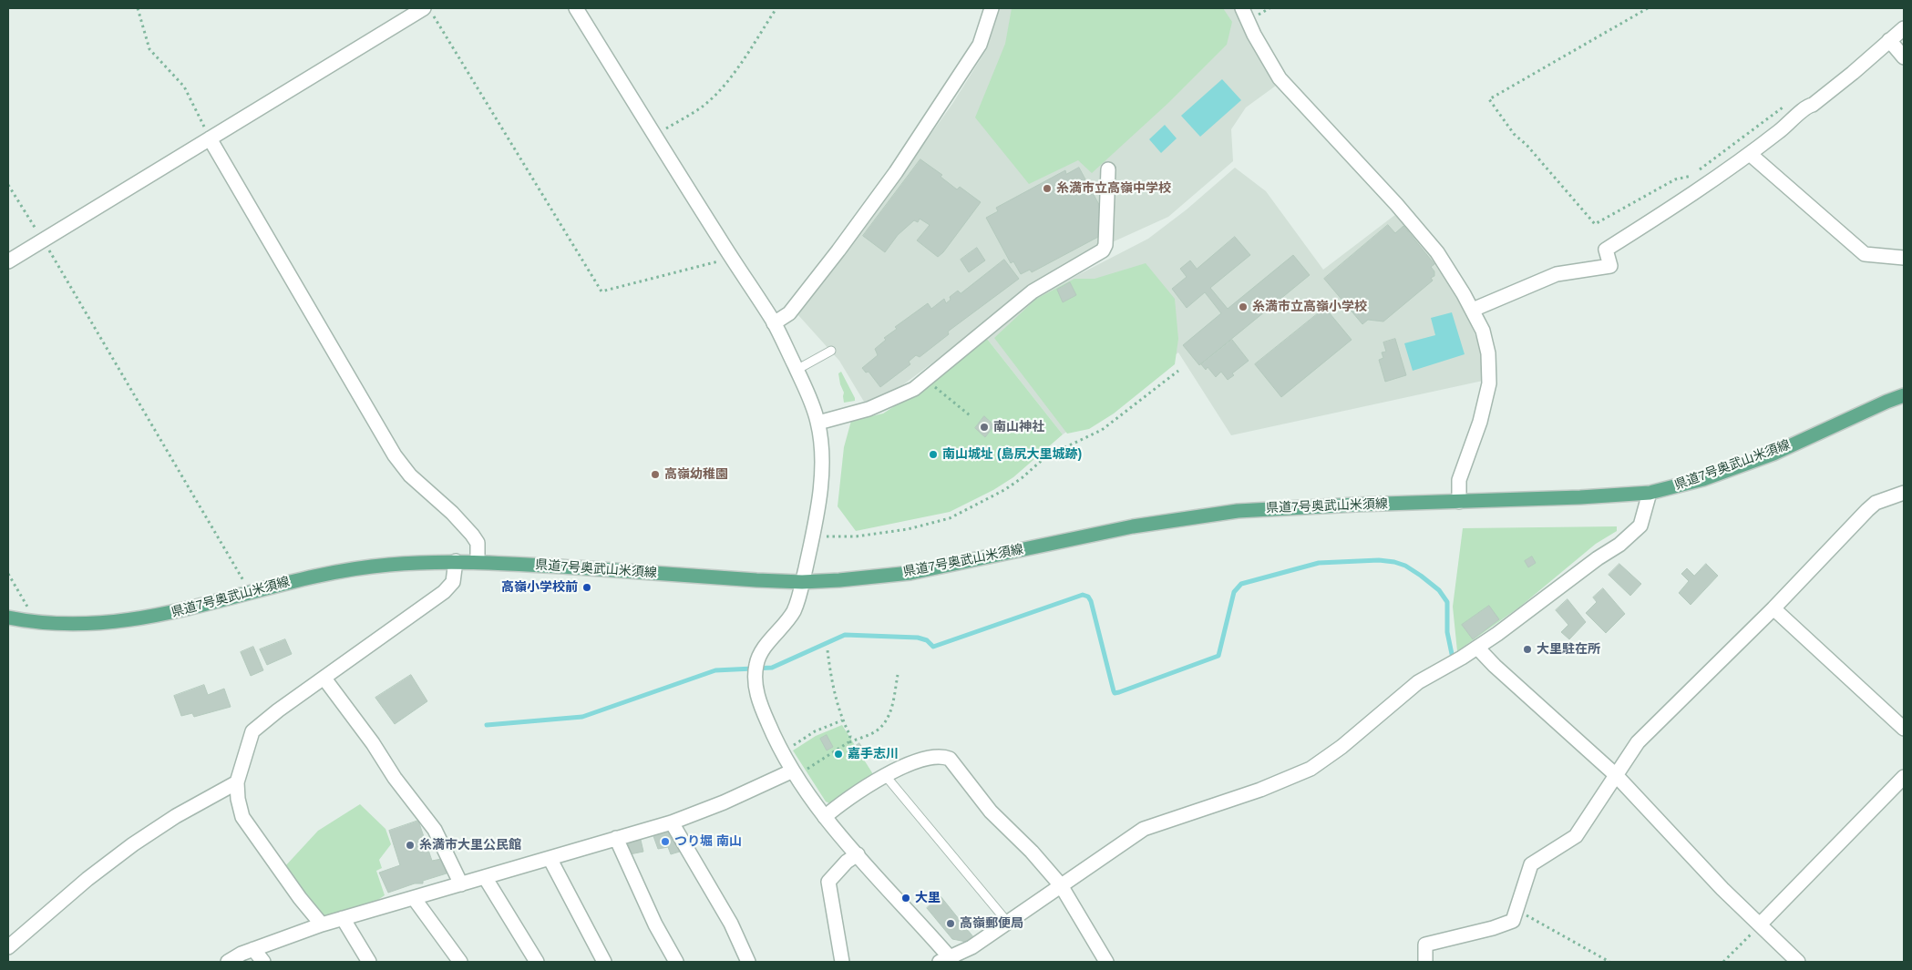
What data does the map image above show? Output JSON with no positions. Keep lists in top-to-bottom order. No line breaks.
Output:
{"streets":{"main road":["県道7号奥武山米須線"]},"places":["糸満市立高嶺中学校","糸満市立高嶺小学校","南山神社","南山城址 (島尻大里城跡)","高嶺幼稚園","高嶺小学校前","大里駐在所","嘉手志川","つり堀 南山","糸満市大里公民館","大里","高嶺郵便局"]}
